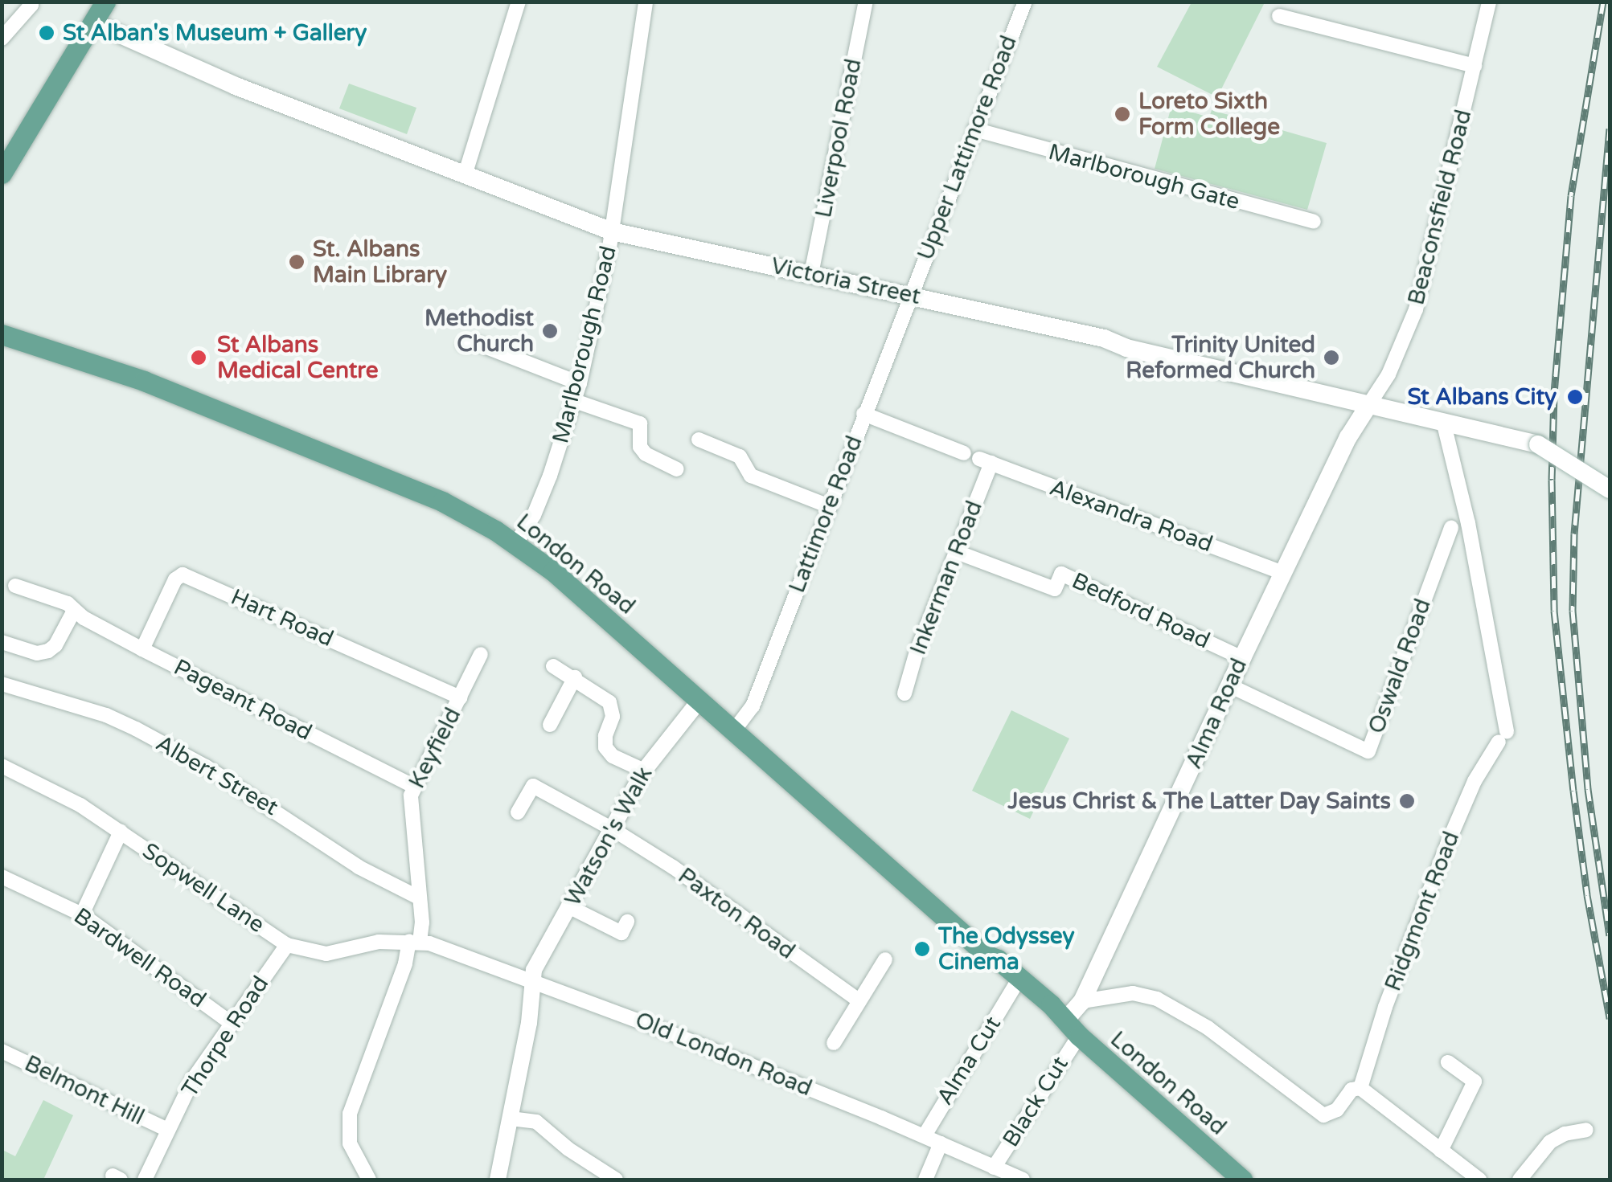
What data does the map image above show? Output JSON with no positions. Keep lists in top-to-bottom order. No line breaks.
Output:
{"streets":{"main road":["Victoria Street","London Road","Alma Road"],"street":["Liverpool Road","Upper Lattimore Road","Marlborough Gate","Beaconsfield Road","Marlborough Road","Lattimore Road","Alexandra Road","Inkerman Road","Bedford Road","Hart Road","Oswald Road","Pageant Road","Keyfield","Albert Street","Watson's Walk","Sopwell Lane","Ridgmont Road","Paxton Road","Bardwell Road","Thorpe Road","Old London Road","Alma Cut","Belmont Hill","Black Cut"]},"crossings":[["Liverpool Road","Victoria Street"],["Upper Lattimore Road","Marlborough Gate"],["Upper Lattimore Road","Victoria Street"],["Upper Lattimore Road","Lattimore Road"],["Beaconsfield Road","Victoria Street"],["Beaconsfield Road","Alma Road"],["Victoria Street","Marlborough Road"],["Victoria Street","Lattimore Road"],["Victoria Street","Alma Road"],["Victoria Street","Ridgmont Road"],["Marlborough Road","London Road"],["Lattimore Road","London Road"],["Alexandra Road","Inkerman Road"],["Alexandra Road","Alma Road"],["London Road","Alma Road"],["London Road","Watson's Walk"],["London Road","Alma Cut"],["London Road","Black Cut"],["Inkerman Road","Bedford Road"],["Bedford Road","Alma Road"],["Hart Road","Pageant Road"],["Hart Road","Keyfield"],["Oswald Road","Alma Road"],["Pageant Road","Keyfield"],["Alma Road","Black Cut"],["Keyfield","Albert Street"],["Keyfield","Sopwell Lane"],["Keyfield","Old London Road"],["Watson's Walk","Paxton Road"],["Watson's Walk","Old London Road"],["Sopwell Lane","Thorpe Road"],["Sopwell Lane","Old London Road"],["Bardwell Road","Thorpe Road"],["Thorpe Road","Belmont Hill"],["Old London Road","Alma Cut"],["Old London Road","Black Cut"]],"places":["St Alban's Museum + Gallery","Loreto Sixth Form College","St. Albans Main Library","Methodist Church","St Albans Medical Centre","Trinity United Reformed Church","St Albans City","Jesus Christ & The Latter Day Saints","The Odyssey Cinema"]}
